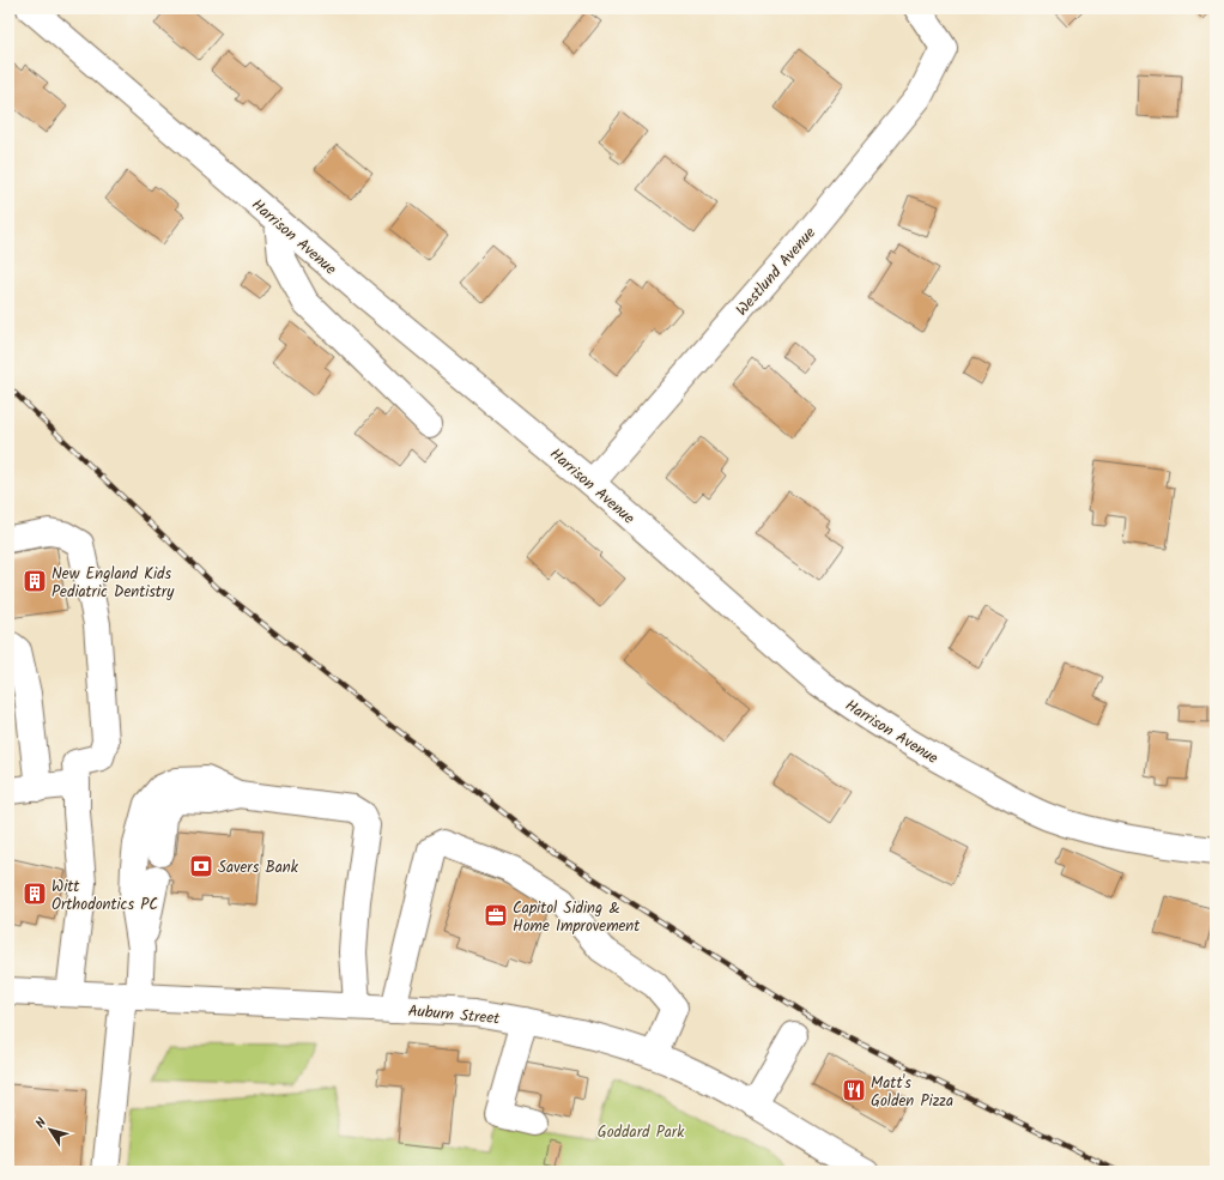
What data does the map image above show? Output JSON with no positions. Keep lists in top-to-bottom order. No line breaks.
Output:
{"streets":{"street":["Harrison Avenue","Westlund Avenue","Auburn Street"]},"crossings":[["Harrison Avenue","Westlund Avenue"]],"parks":["Goddard Park"],"places":{"building":["New England Kids Pediatric Dentistry","Witt Orthodontics PC"],"bank":["Savers Bank"],"office":["Capitol Siding & Home Improvement"],"restaurant":["Matt's Golden Pizza"]},"north":"top left"}
